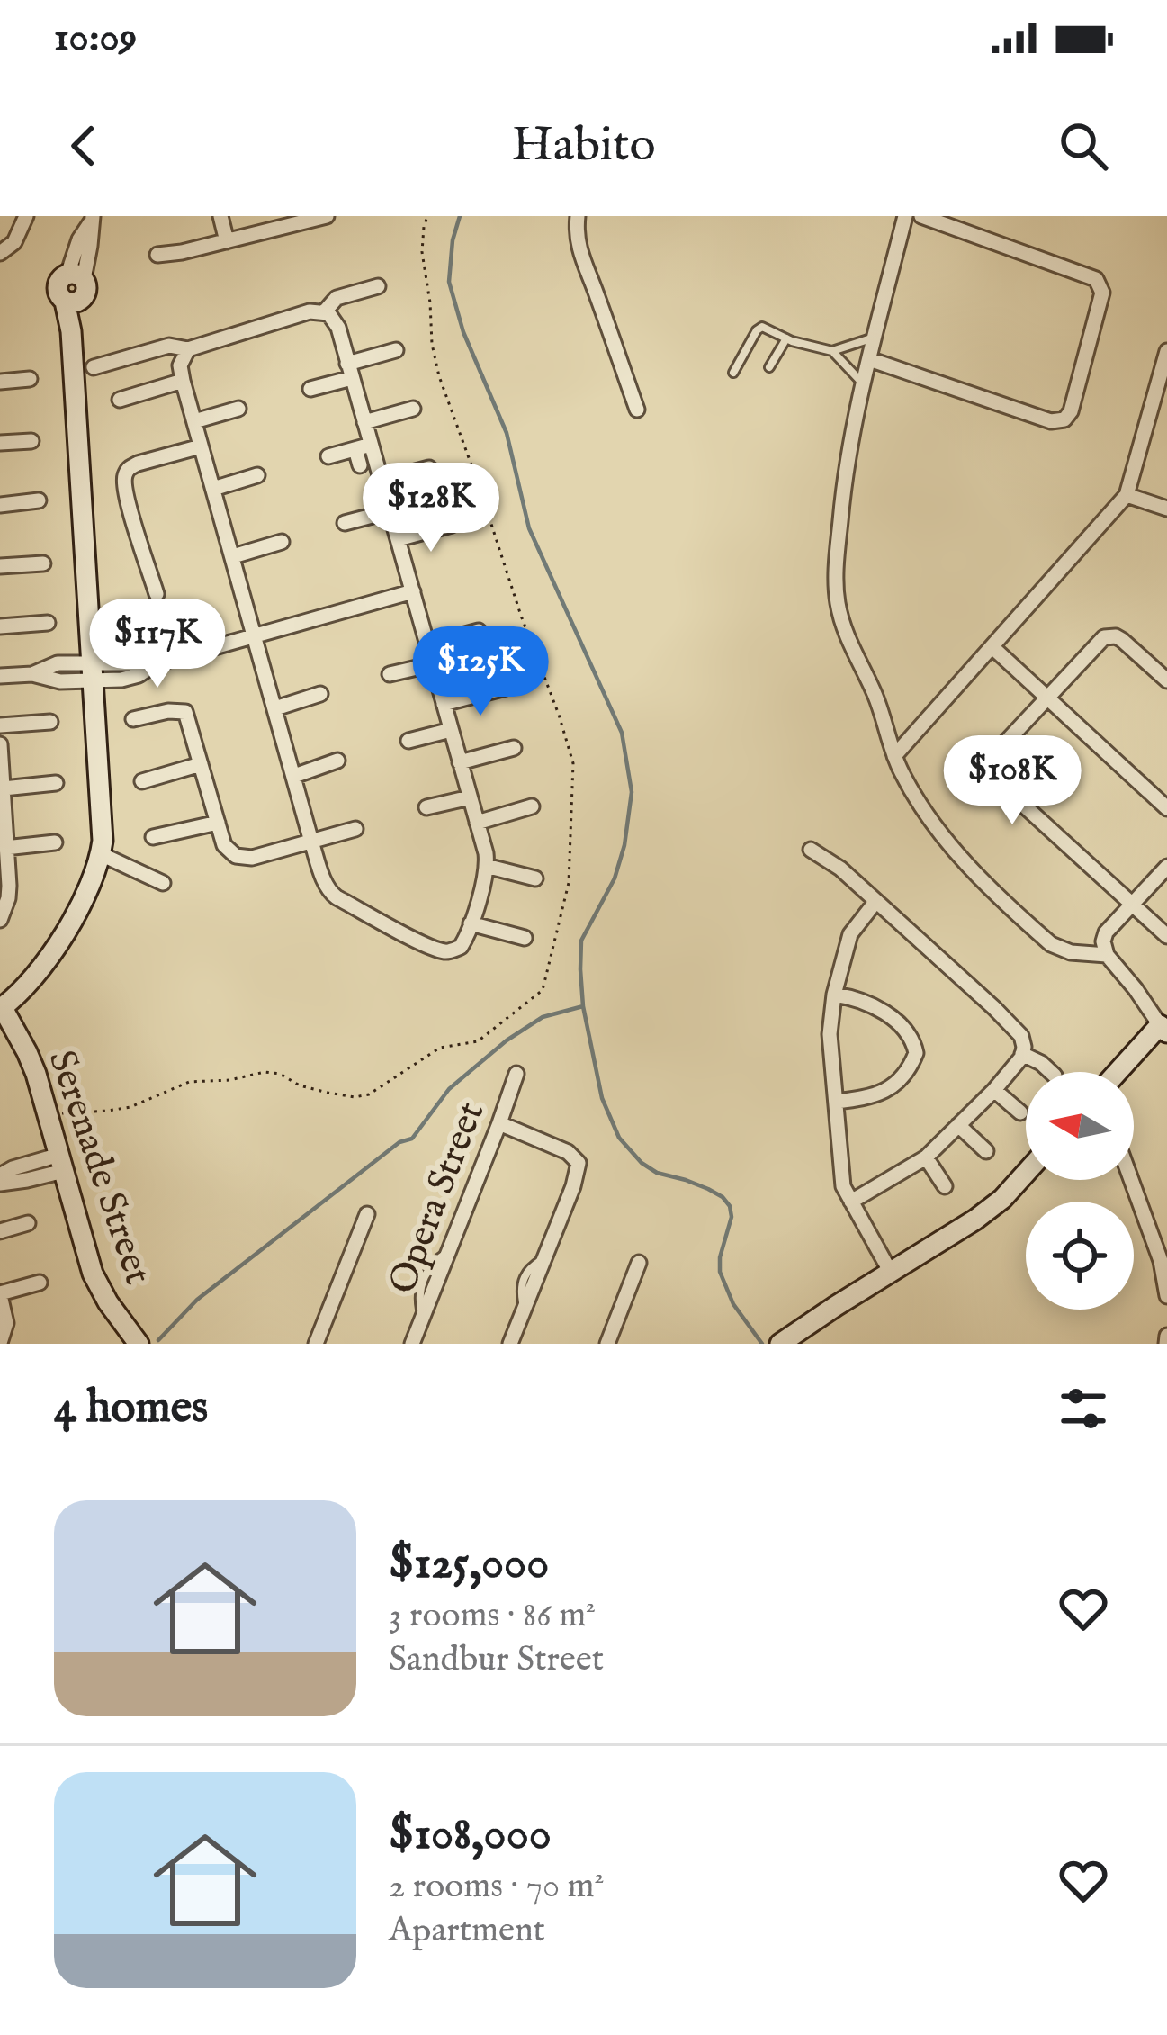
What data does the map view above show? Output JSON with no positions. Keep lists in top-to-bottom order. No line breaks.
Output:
{"streets":{"street":["Serenade Street","Opera Street"]},"north":"left","page":{"status":"10:09","header":"Habito","price":["$128K","$117K","$125K","$108K"],"heading":"4 homes","list":[{"name":"$125,000","note":"3 rooms · 86 m² · Sandbur Street"},{"name":"$108,000","note":"2 rooms · 70 m² · Apartment"}]}}
